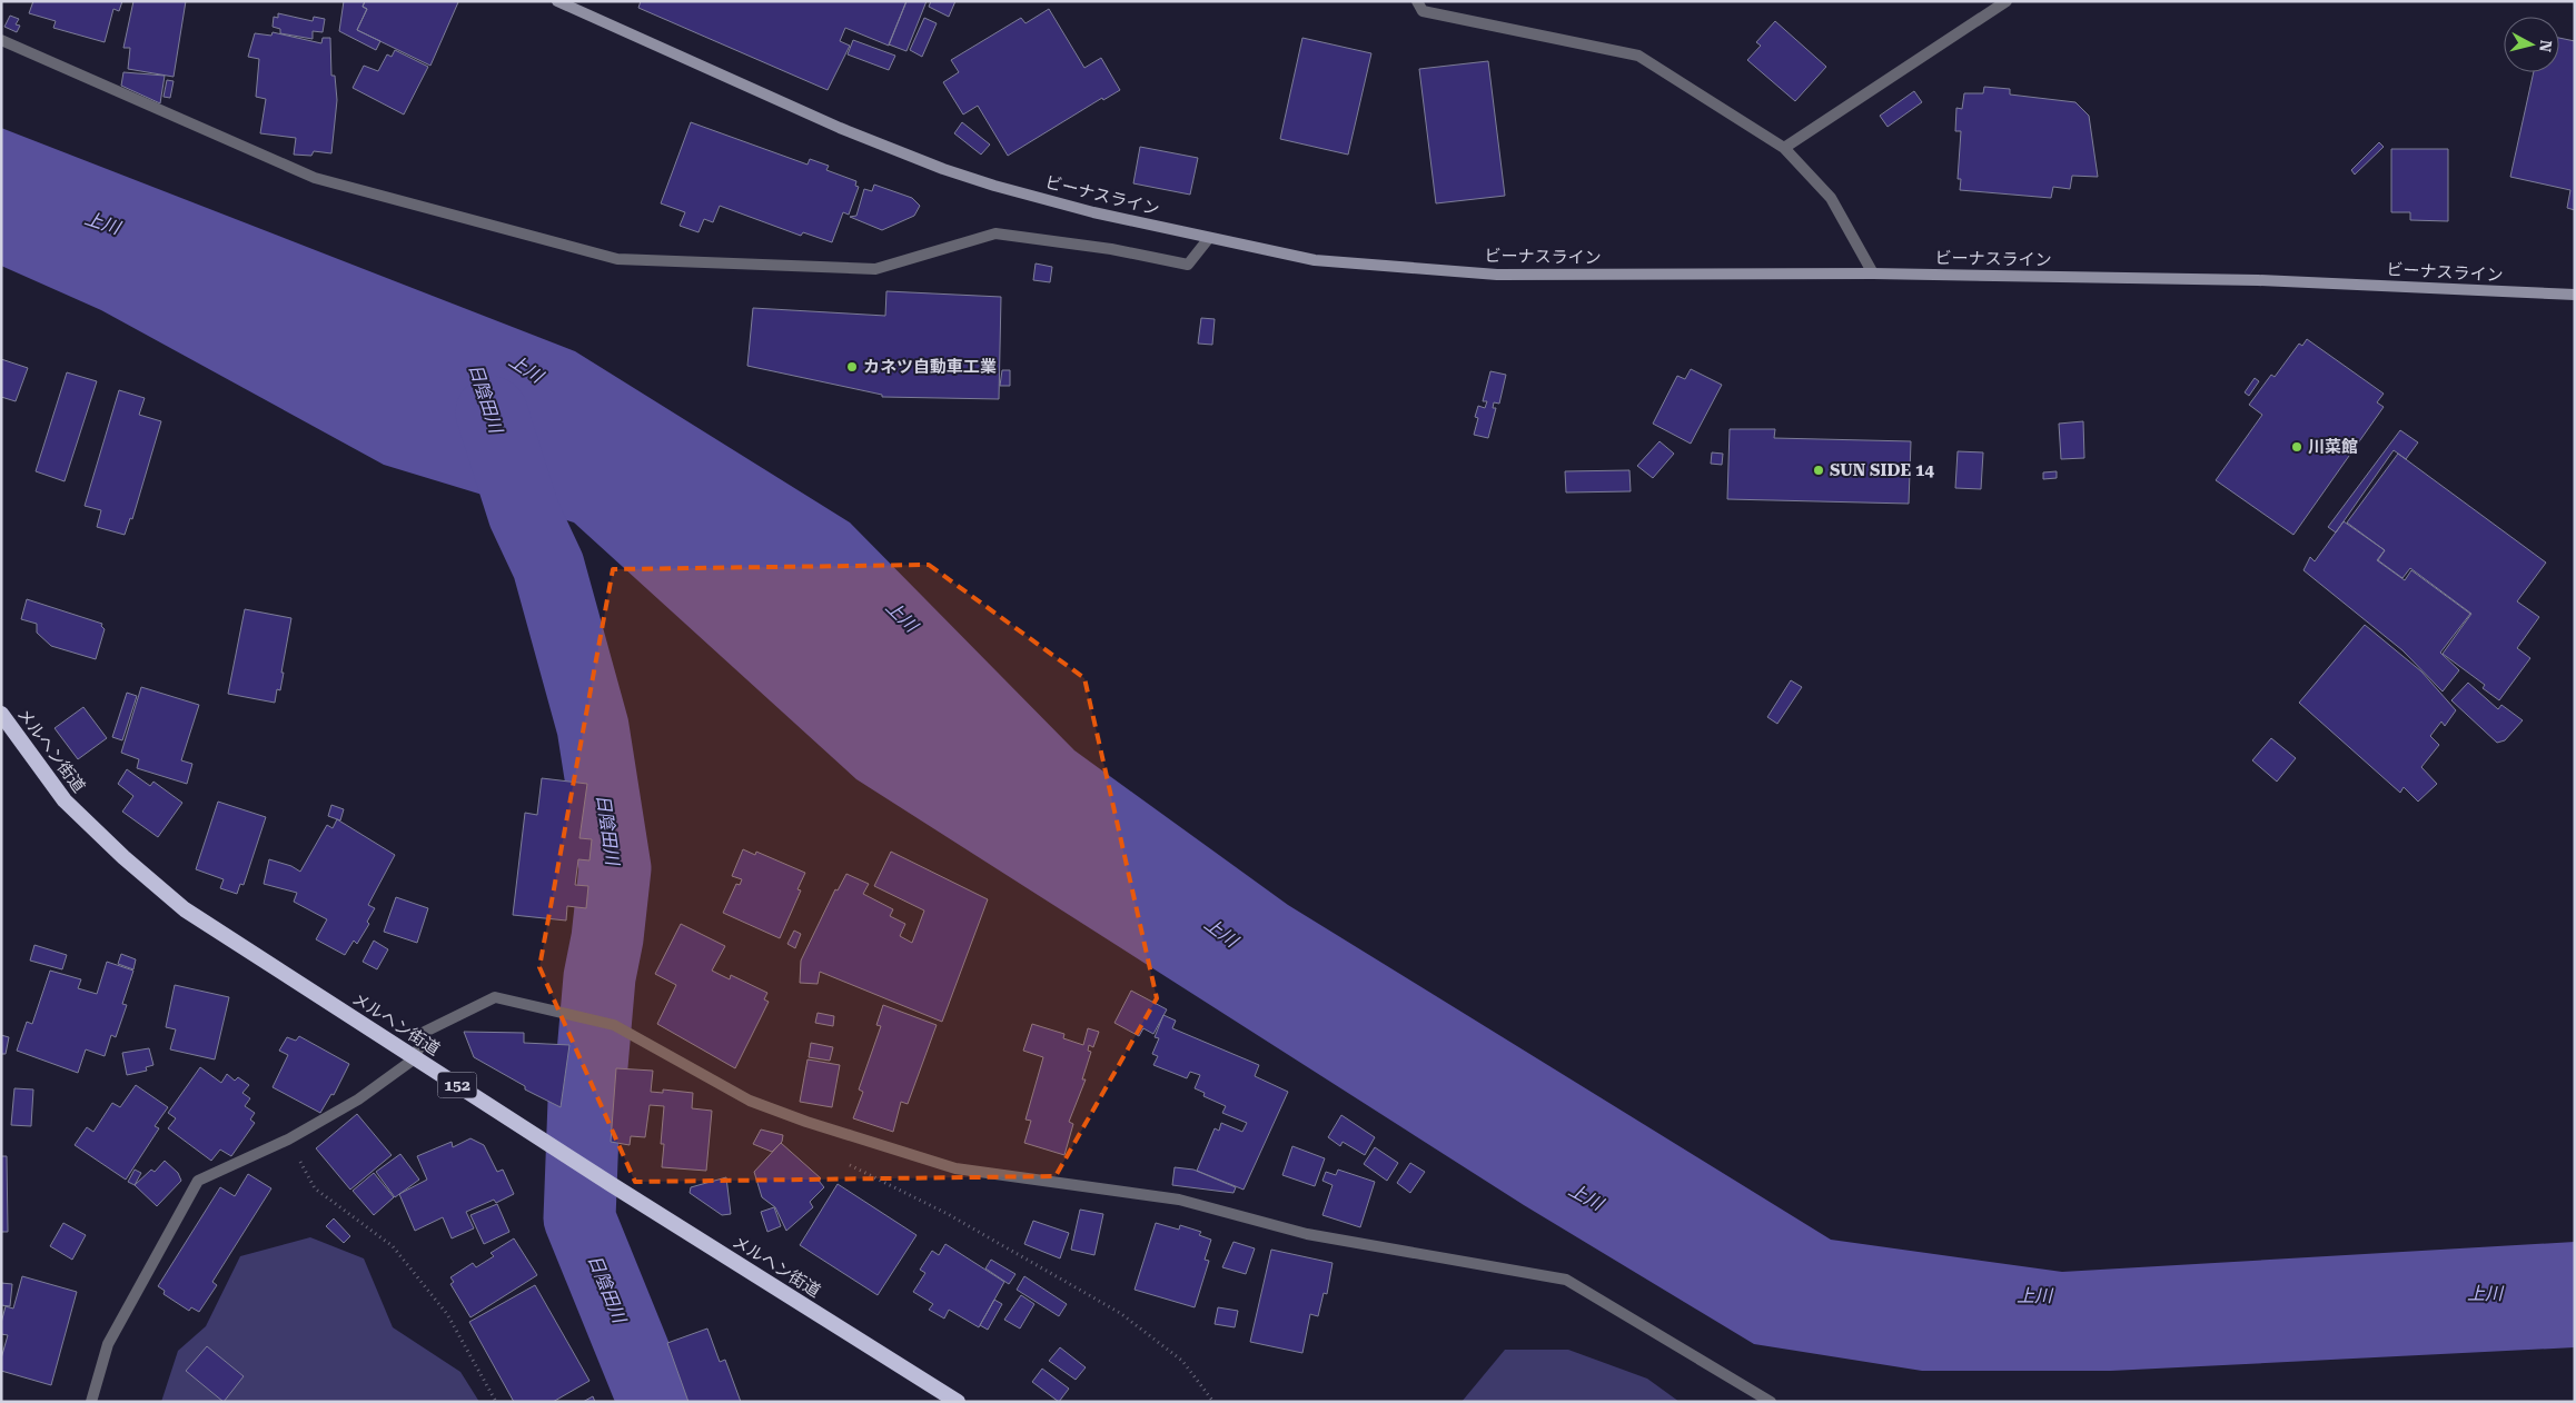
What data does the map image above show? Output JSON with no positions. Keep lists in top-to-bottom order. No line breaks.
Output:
{"streets":{"highway":["メルヘン街道","152"],"main road":["ビーナスライン"]},"water":["上川","日陰田川"],"places":["カネツ自動車工業","川菜館","SUN SIDE 14"],"north":"right"}
